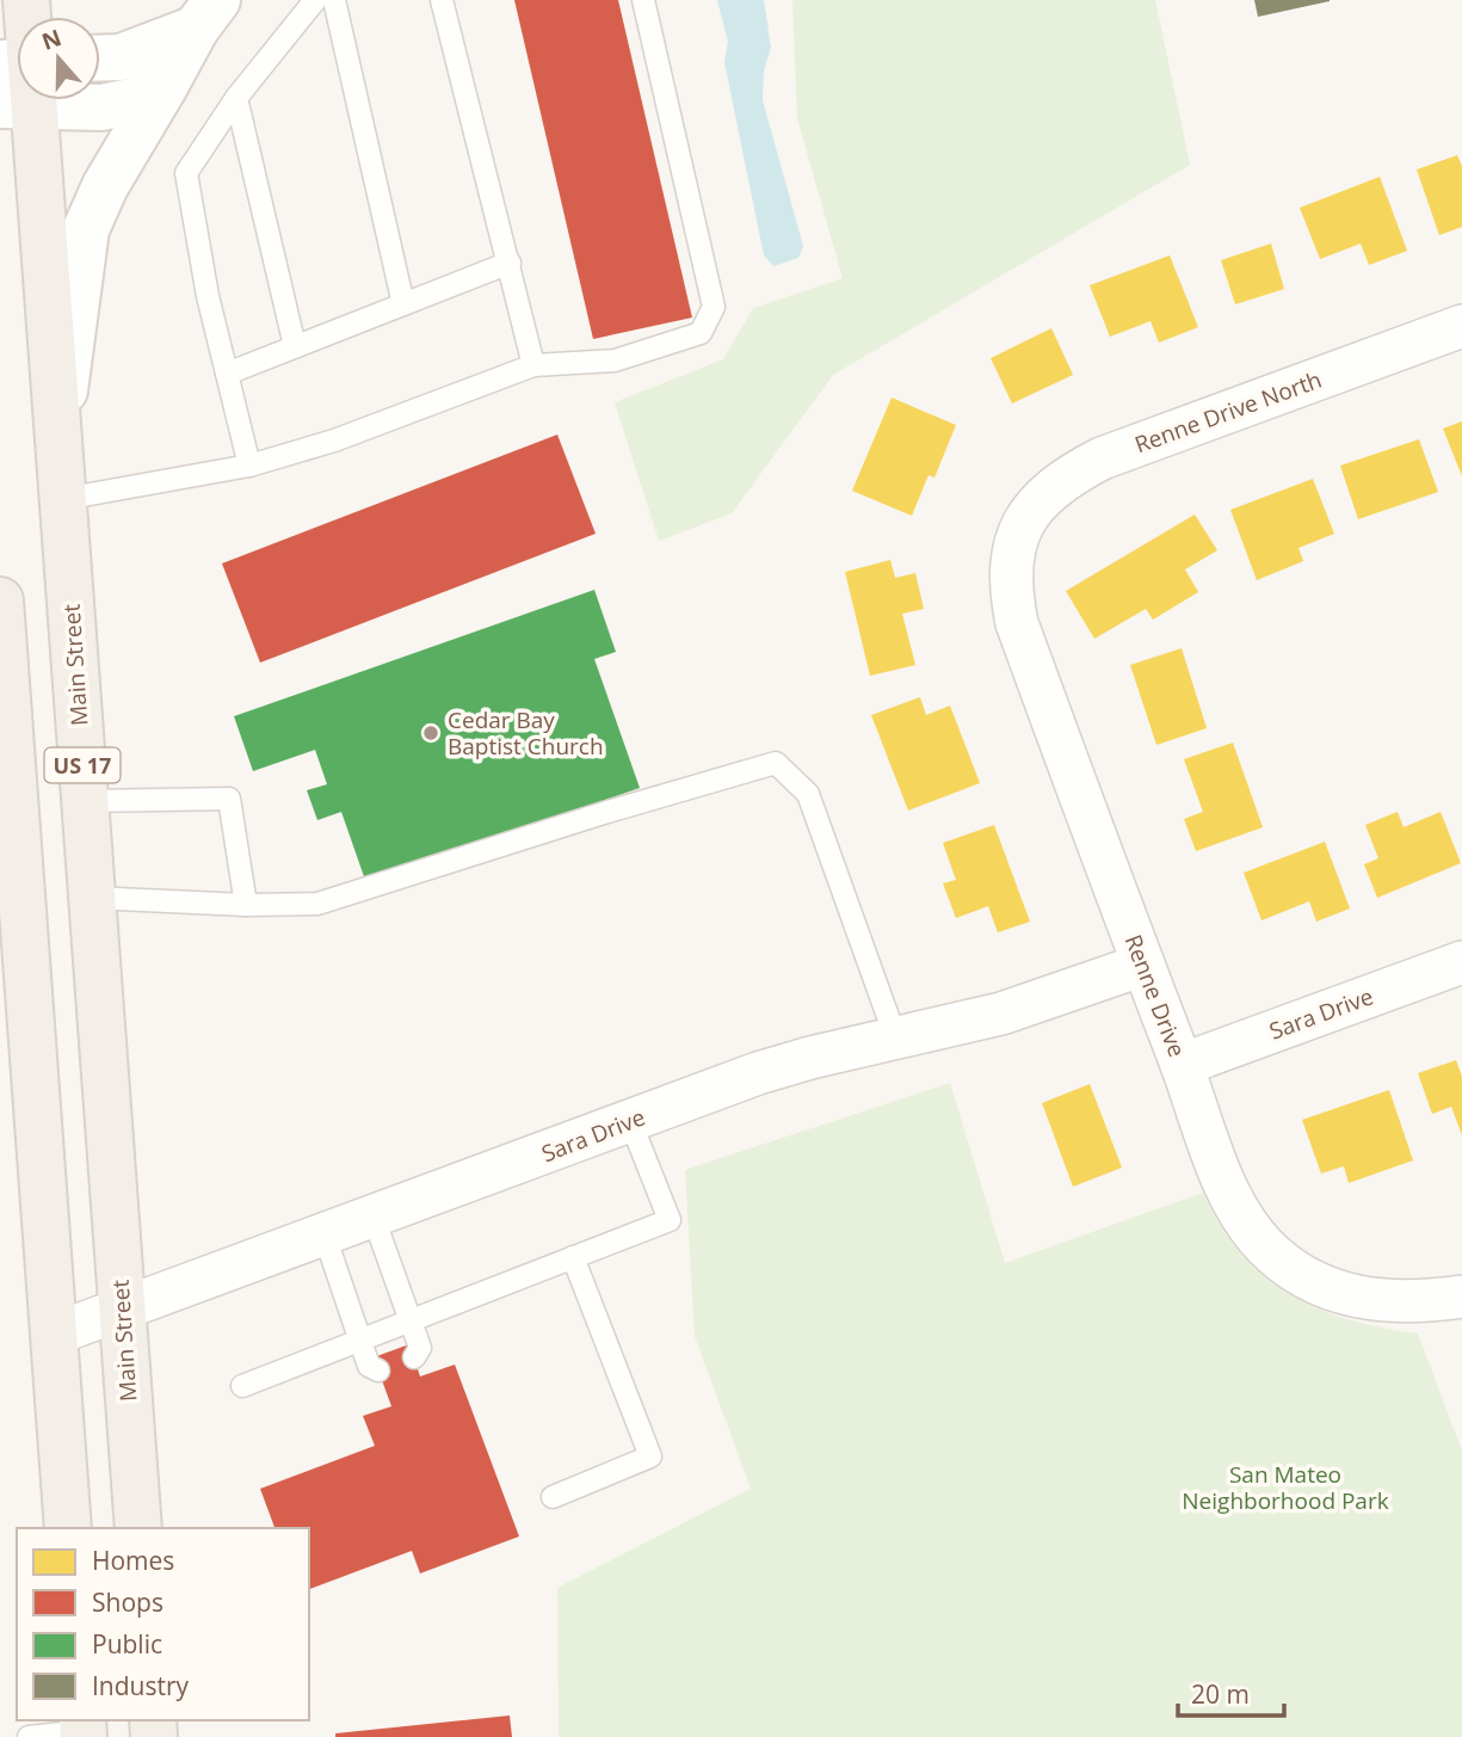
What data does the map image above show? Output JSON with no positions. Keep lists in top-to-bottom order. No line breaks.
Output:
{"streets":{"main road":["Main Street","US 17"],"street":["Renne Drive North","Renne Drive","Sara Drive"]},"crossings":[["Renne Drive North","Renne Drive"],["Main Street","Sara Drive"],["US 17","Sara Drive"],["Renne Drive","Sara Drive"]],"parks":["San Mateo Neighborhood Park"],"places":["Cedar Bay Baptist Church"],"legend":["Homes","Shops","Public","Industry"],"scale_bar":"20 m","north":"top"}
